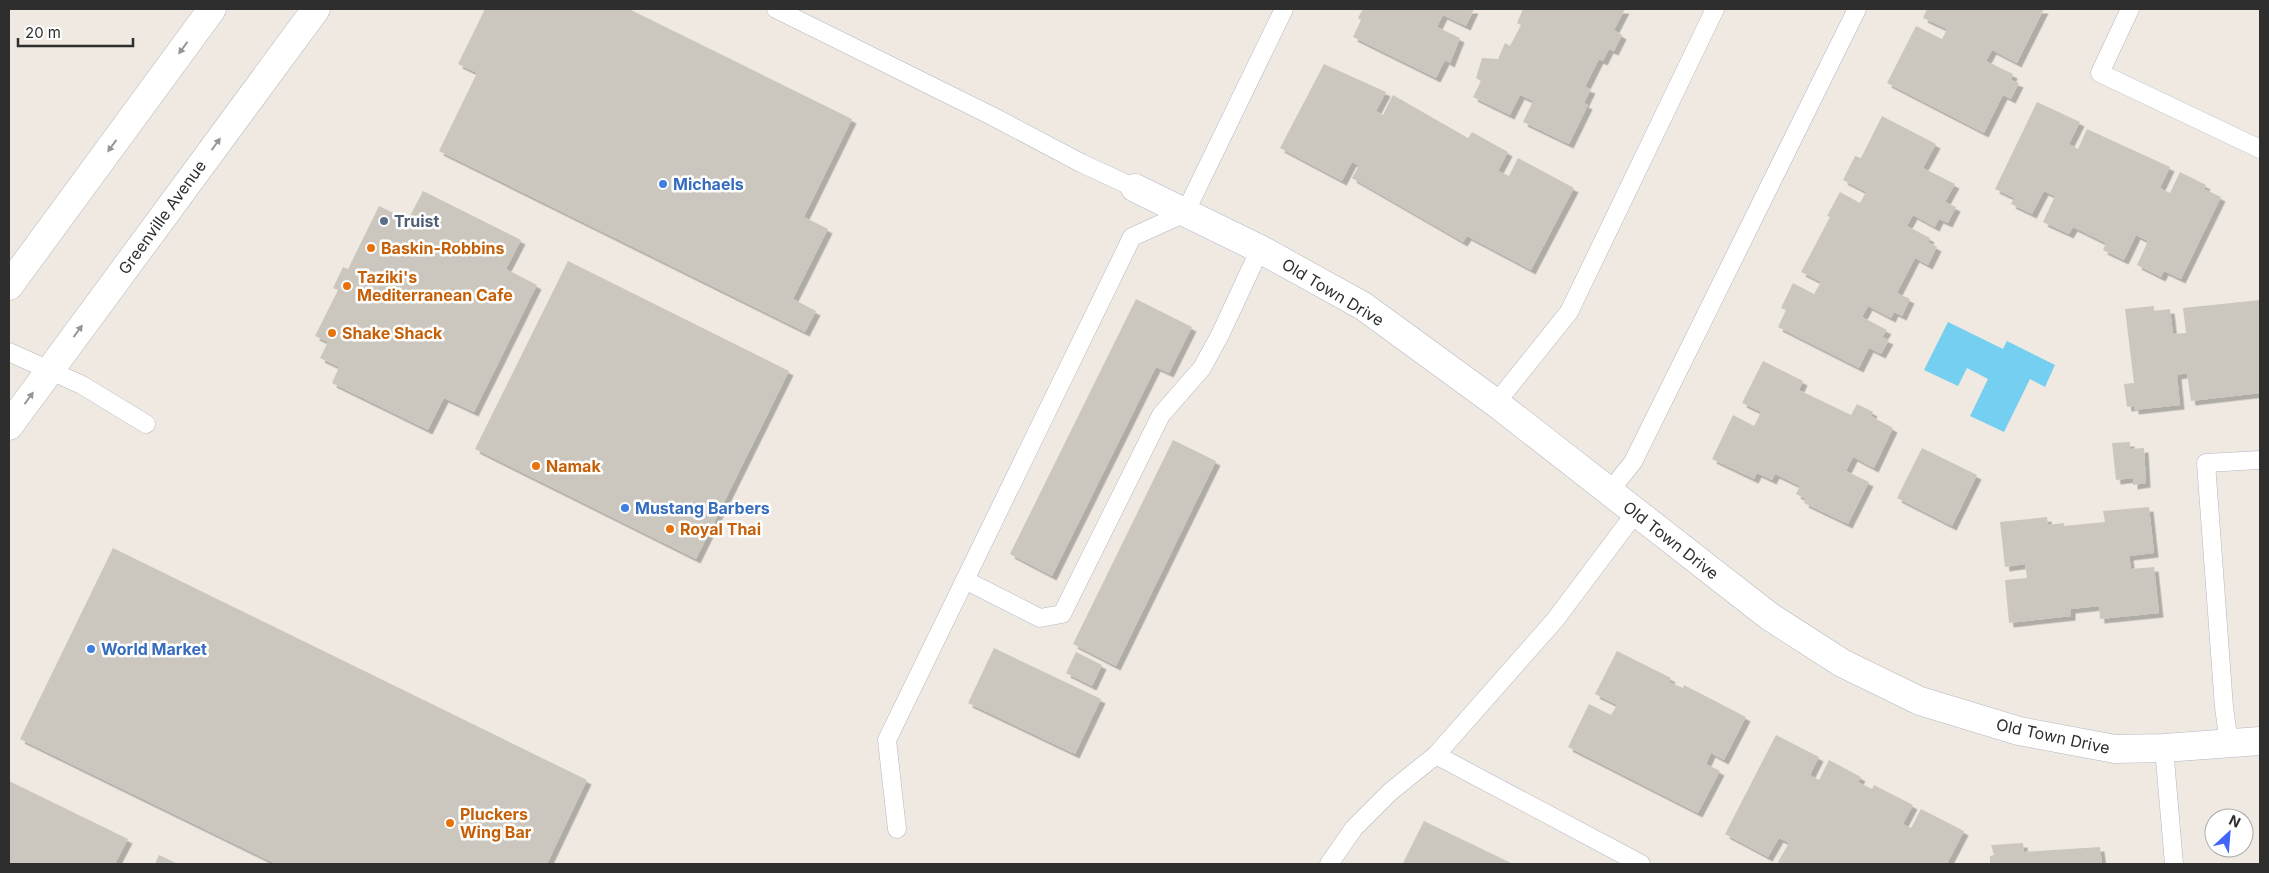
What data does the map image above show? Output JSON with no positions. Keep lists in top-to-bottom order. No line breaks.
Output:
{"streets":{"street":["Greenville Avenue","Old Town Drive"]},"places":["Michaels","Truist","Baskin-Robbins","Taziki's Mediterranean Cafe","Shake Shack","Namak","Mustang Barbers","Royal Thai","World Market","Pluckers Wing Bar"],"scale_bar":"20 m","north":"top right"}
